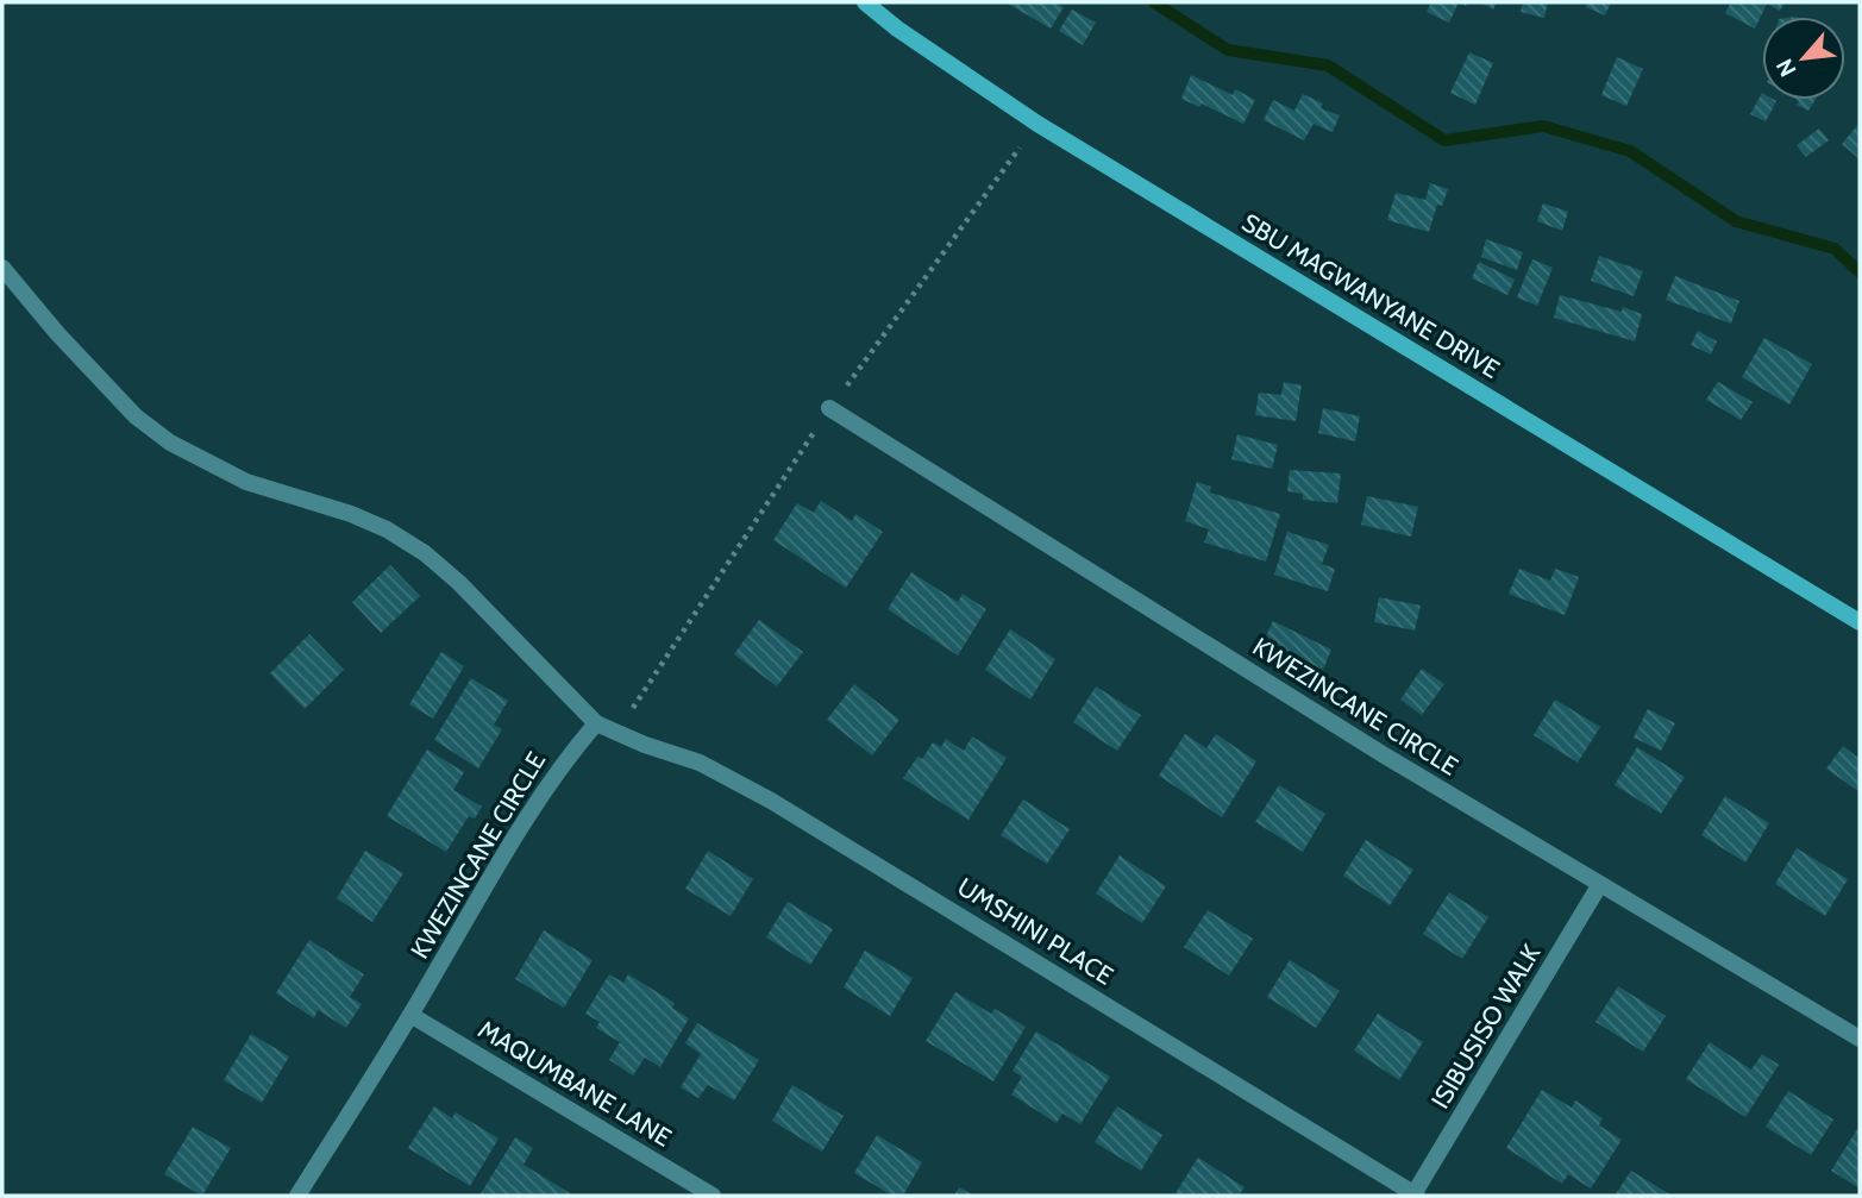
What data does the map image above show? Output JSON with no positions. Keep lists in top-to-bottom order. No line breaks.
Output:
{"streets":{"main road":["SBU MAGWANYANE DRIVE"],"street":["KWEZINCANE CIRCLE","UMSHINI PLACE","ISIBUSISO WALK","MAQUMBANE LANE"]},"crossings":[["KWEZINCANE CIRCLE","ISIBUSISO WALK"],["KWEZINCANE CIRCLE","MAQUMBANE LANE"],["UMSHINI PLACE","ISIBUSISO WALK"]],"north":"bottom left"}
